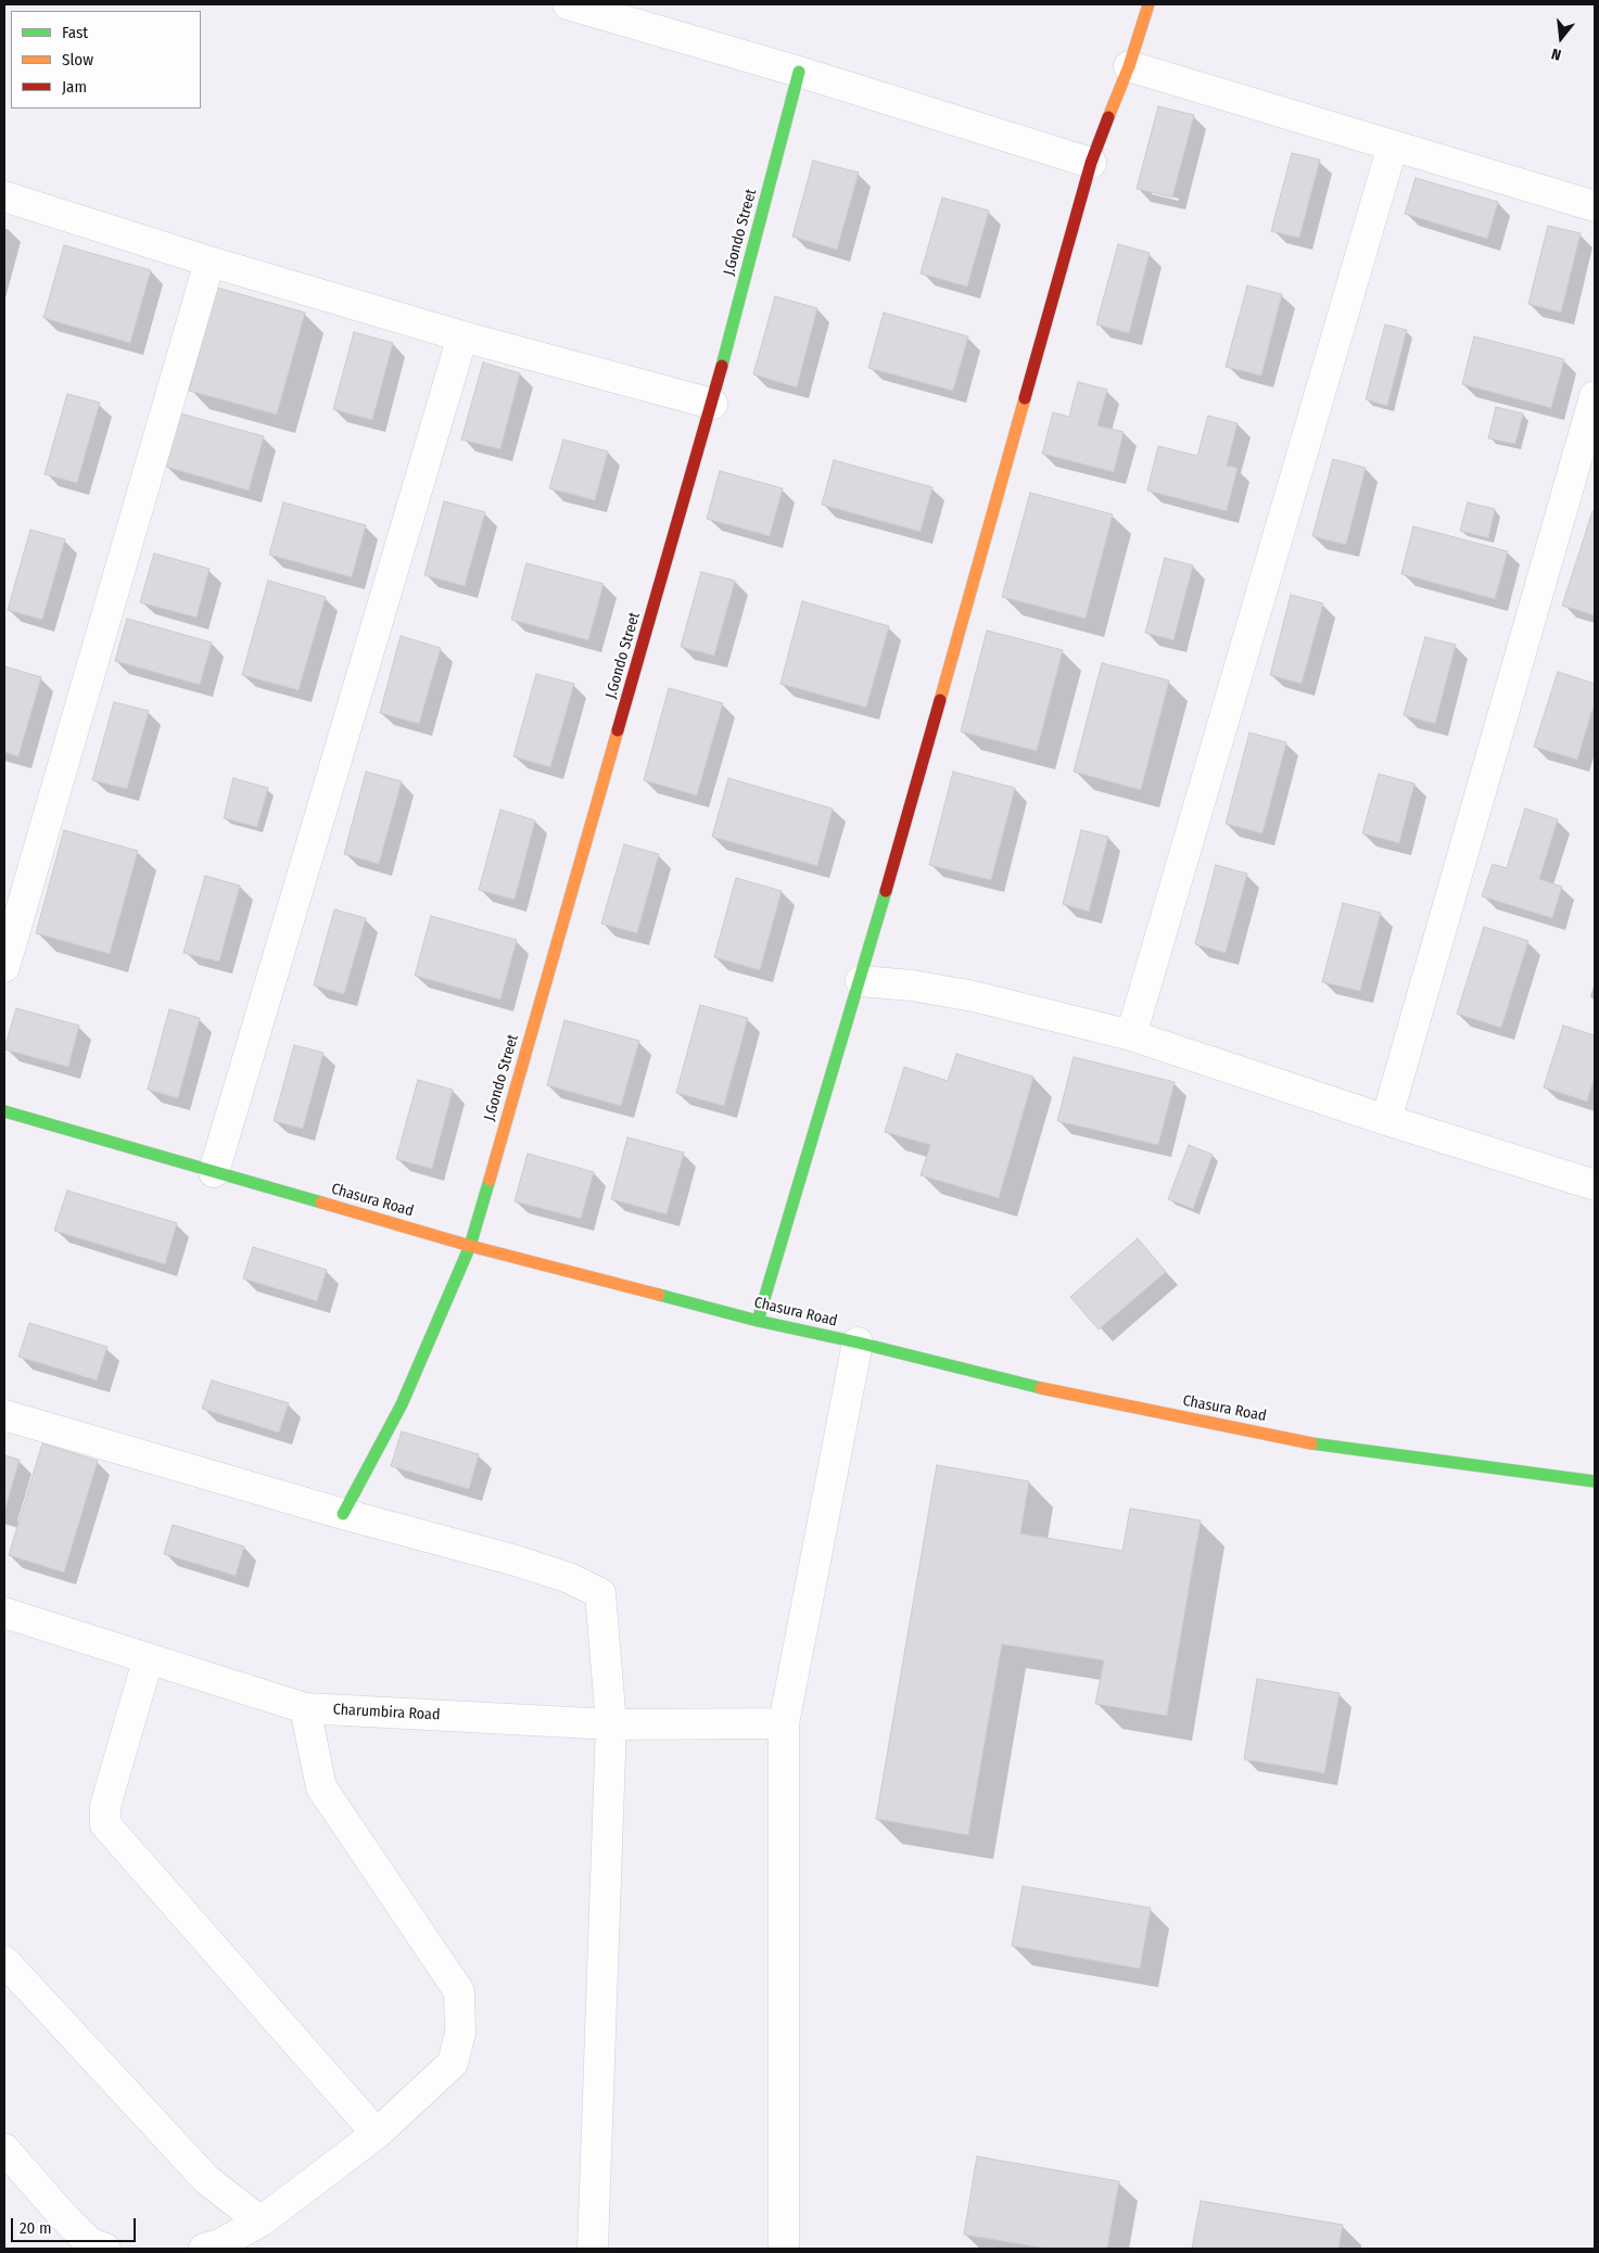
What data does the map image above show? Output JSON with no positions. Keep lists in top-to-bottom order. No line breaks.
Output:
{"streets":{"street":["J.Gondo Street","Chasura Road","Charumbira Road"]},"crossings":[["J.Gondo Street","Chasura Road"]],"legend":["Fast","Slow","Jam"],"scale_bar":"20 m","north":"bottom"}
